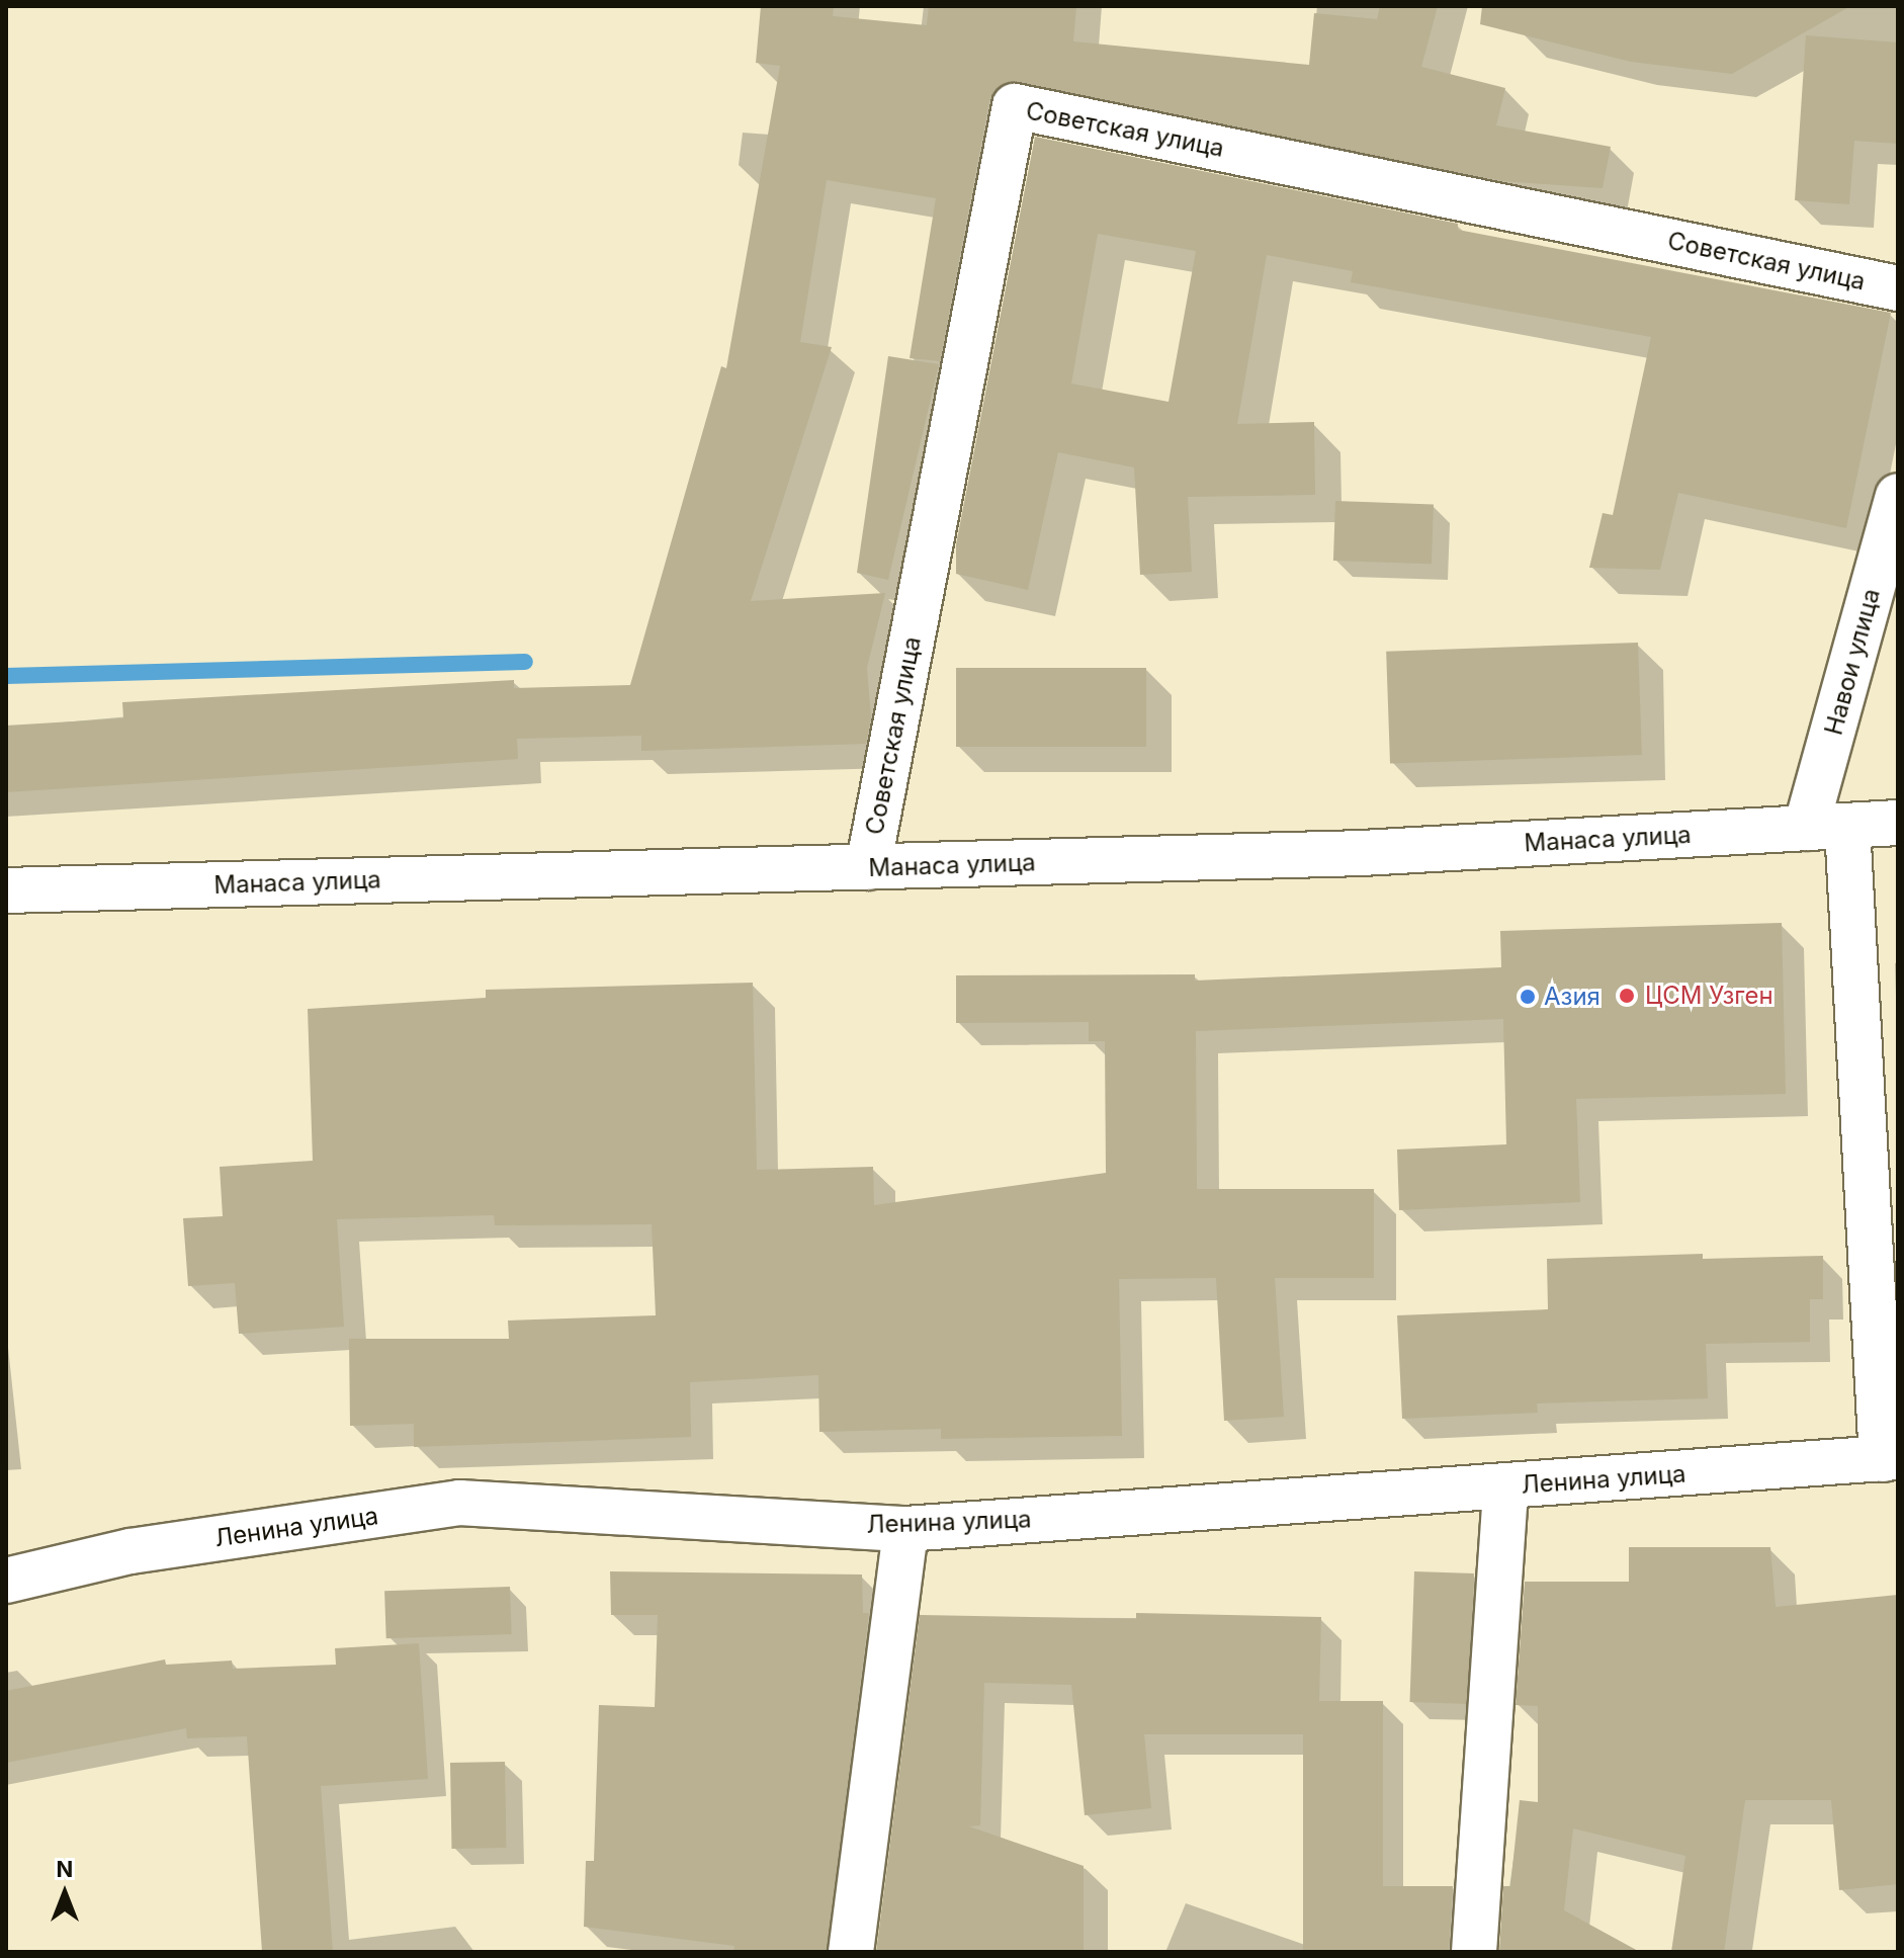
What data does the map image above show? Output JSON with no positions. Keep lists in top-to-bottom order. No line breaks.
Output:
{"streets":{"street":["Советская улица","Навои улица","Манаса улица","Ленина улица"]},"crossings":[["Советская улица","Манаса улица"],["Навои улица","Манаса улица"],["Навои улица","Ленина улица"]],"places":["ЦСМ Узген","Азия"],"north":"top"}
